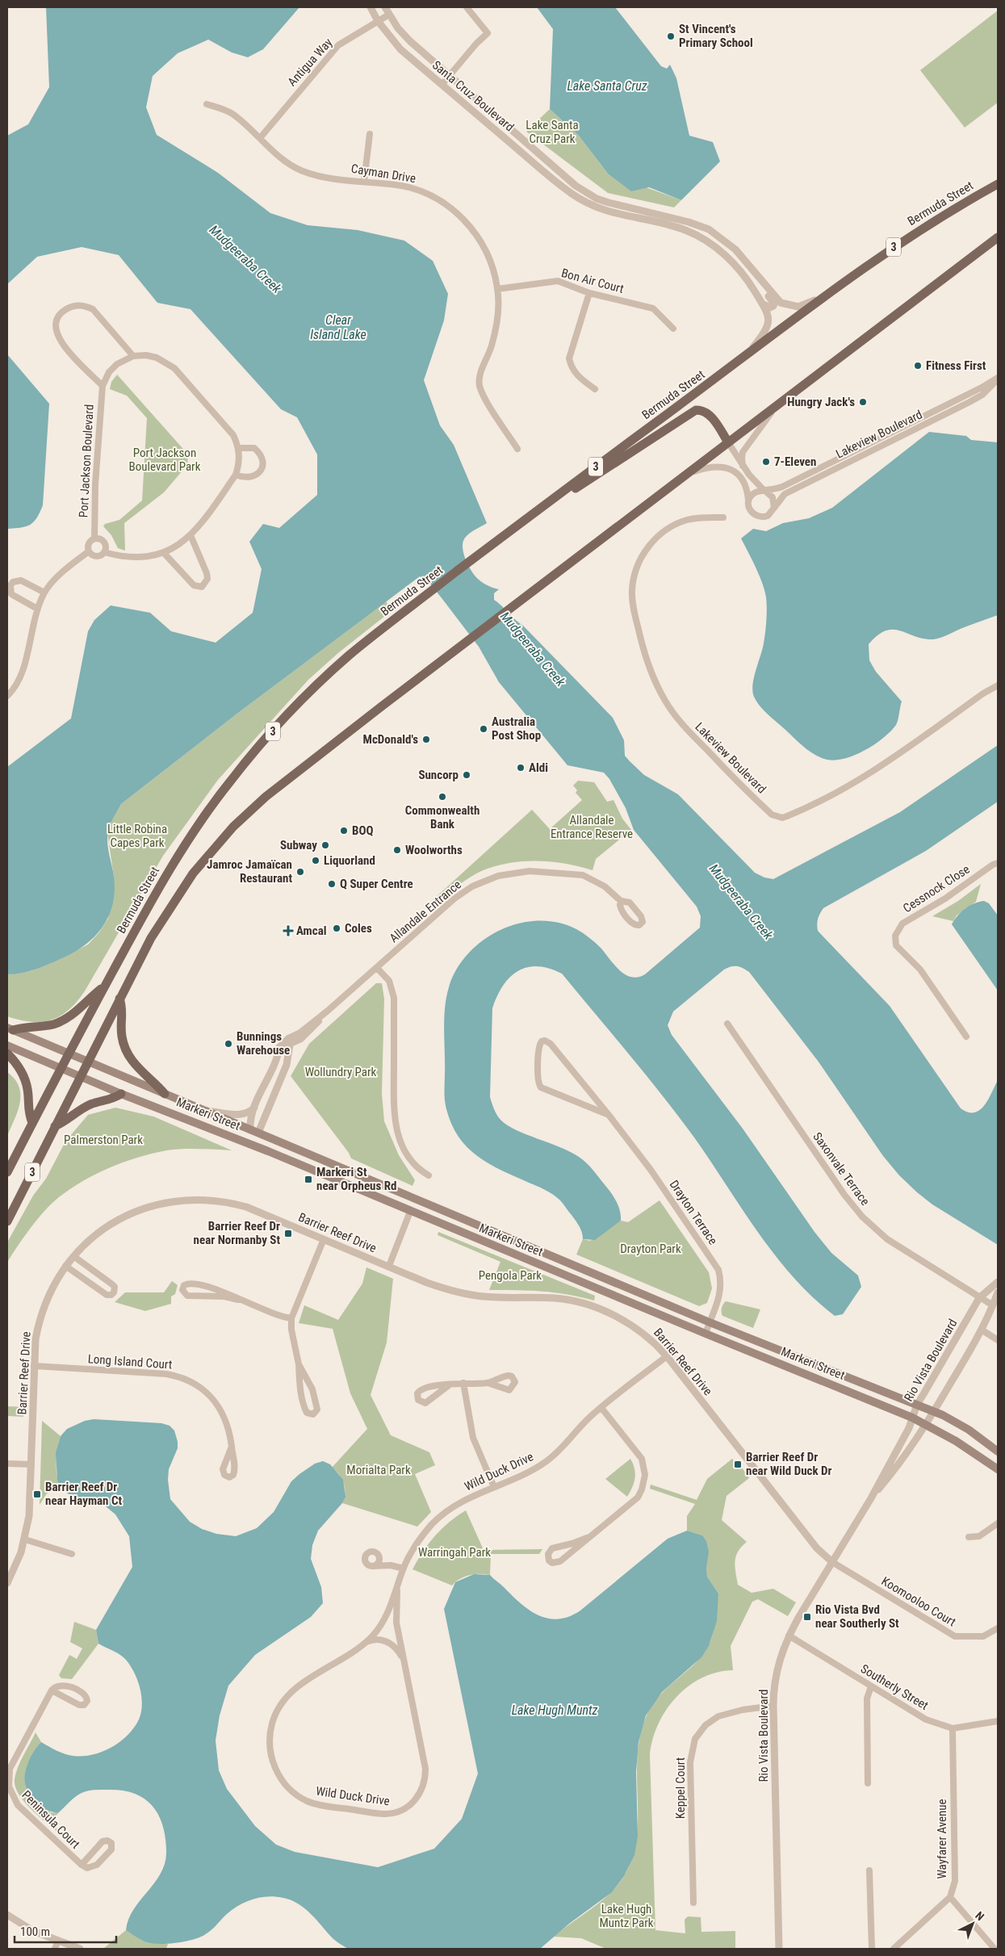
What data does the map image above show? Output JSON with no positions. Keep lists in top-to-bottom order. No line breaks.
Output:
{"streets":{"main road":["Bermuda Street","3","Markeri Street"],"street":["Antigua Way","Santa Cruz Boulevard","Cayman Drive","Bon Air Court","Lakeview Boulevard","Port Jackson Boulevard","Cessnock Close","Allandale Entrance","Saxonvale Terrace","Drayton Terrace","Barrier Reef Drive","Rio Vista Boulevard","Long Island Court","Wild Duck Drive","Koomooloo Court","Southerly Street","Keppel Court","Peninsula Court","Wayfarer Avenue"]},"crossings":[["Antigua Way","Santa Cruz Boulevard"],["Antigua Way","Cayman Drive"],["Santa Cruz Boulevard","Bermuda Street"],["Cayman Drive","Bon Air Court"],["Bermuda Street","Markeri Street"],["3","Markeri Street"],["Allandale Entrance","Markeri Street"],["Markeri Street","Drayton Terrace"],["Markeri Street","Rio Vista Boulevard"],["Saxonvale Terrace","Rio Vista Boulevard"],["Barrier Reef Drive","Rio Vista Boulevard"],["Barrier Reef Drive","Long Island Court"],["Barrier Reef Drive","Wild Duck Drive"],["Barrier Reef Drive","Koomooloo Court"],["Rio Vista Boulevard","Koomooloo Court"],["Rio Vista Boulevard","Southerly Street"],["Rio Vista Boulevard","Keppel Court"],["Southerly Street","Wayfarer Avenue"]],"water":["Lake Santa Cruz","Mudgeeraba Creek","Clear Island Lake","Lake Hugh Muntz"],"parks":["Lake Santa Cruz Park","Port Jackson Boulevard Park","Allandale Entrance Reserve","Little Robina Capes Park","Wollundry Park","Palmerston Park","Drayton Park","Pengola Park","Morialta Park","Warringah Park","Lake Hugh Muntz Park"],"places":{"other":["St Vincent's Primary School","Fitness First","Hungry Jack's","7-Eleven","Australia Post Shop","McDonald's","Aldi","Suncorp","Commonwealth Bank","BOQ","Subway","Woolworths","Liquorland","Jamroc Jamaïcan Restaurant","Q Super Centre","Coles","Bunnings Warehouse"],"health":["Amcal"],"transit":["Markeri St near Orpheus Rd","Barrier Reef Dr near Normanby St","Barrier Reef Dr near Wild Duck Dr","Barrier Reef Dr near Hayman Ct","Rio Vista Bvd near Southerly St"]},"scale_bar":"100 m","north":"top right"}
